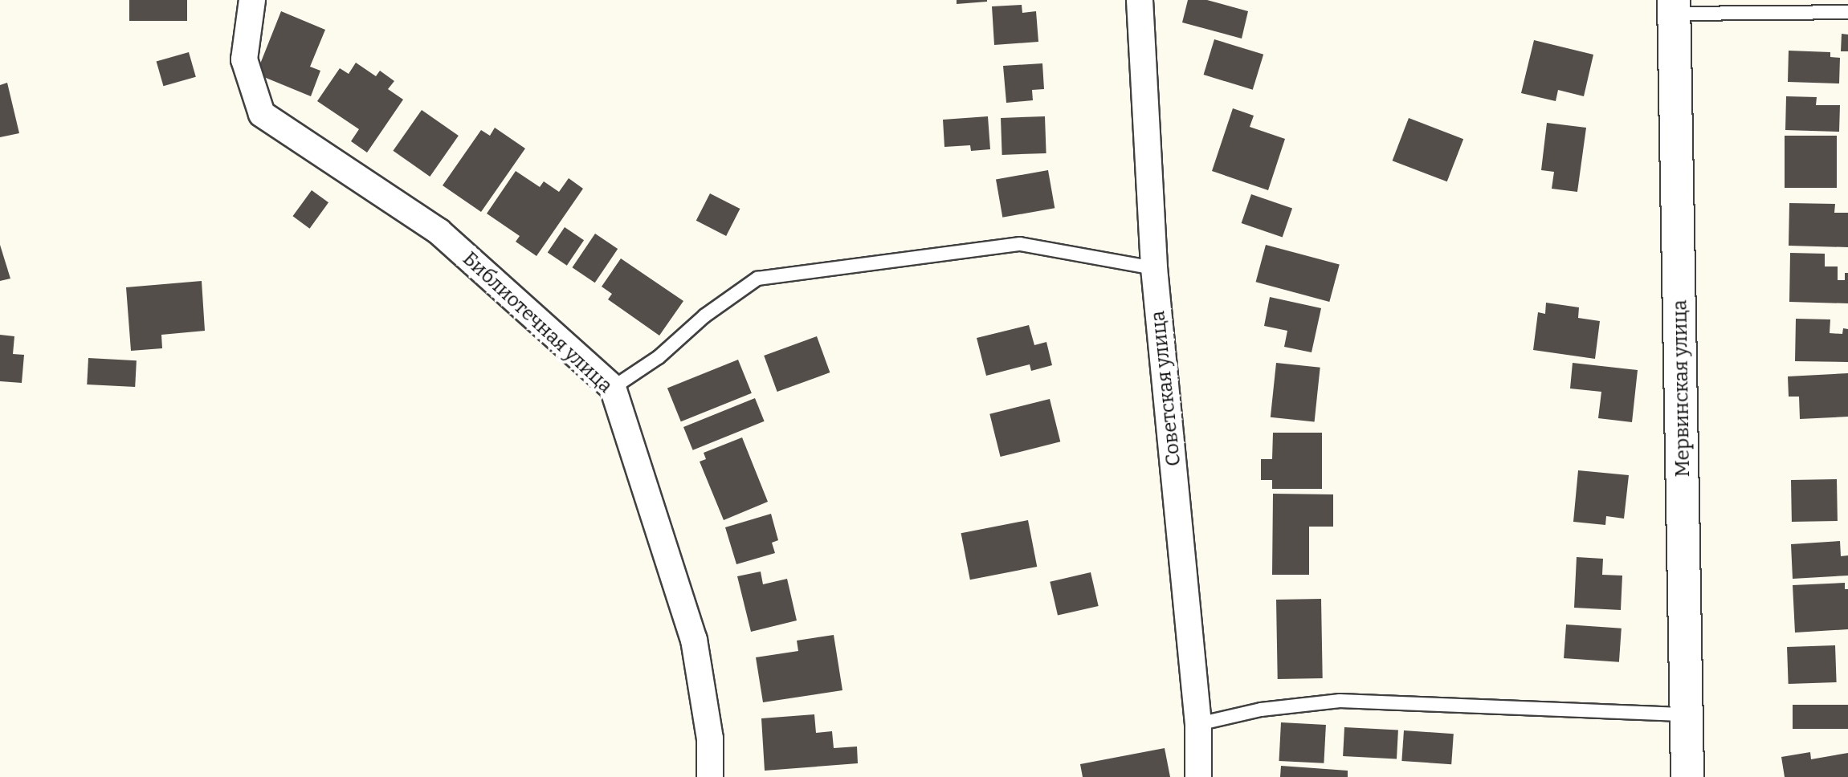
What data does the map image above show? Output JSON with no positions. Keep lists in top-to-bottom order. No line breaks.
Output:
{"streets":{"street":["Библиотечная улица","Советская улица","Мервинская улица"]}}
